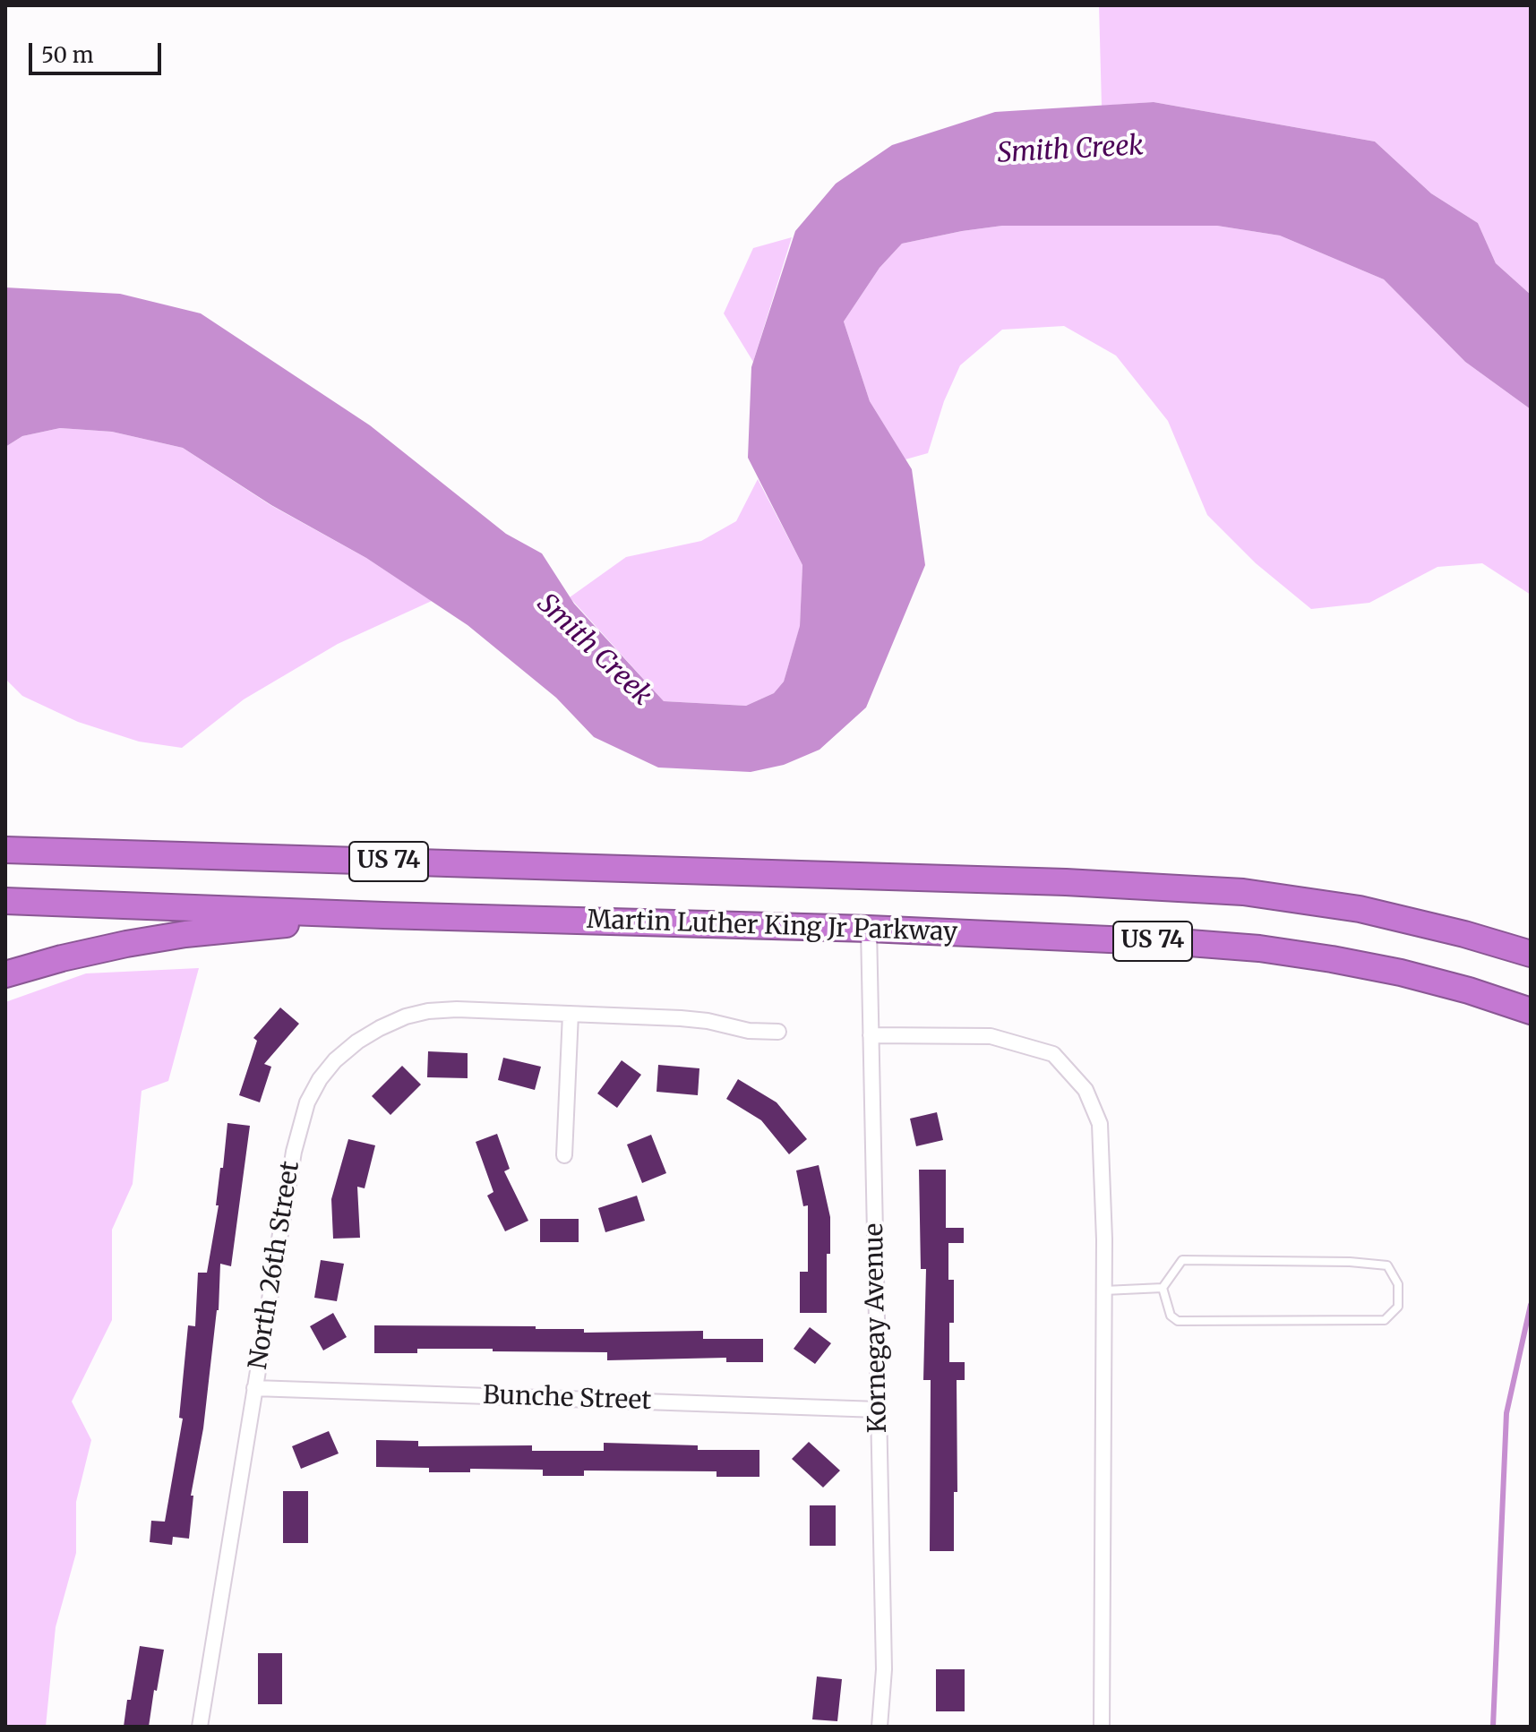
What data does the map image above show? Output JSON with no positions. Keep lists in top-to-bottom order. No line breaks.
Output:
{"streets":{"highway":["US 74","Martin Luther King Jr Parkway"],"street":["North 26th Street","Kornegay Avenue","Bunche Street"]},"crossings":[["Martin Luther King Jr Parkway","Kornegay Avenue"],["North 26th Street","Bunche Street"],["Kornegay Avenue","Bunche Street"]],"water":["Smith Creek"],"scale_bar":"50 m"}
